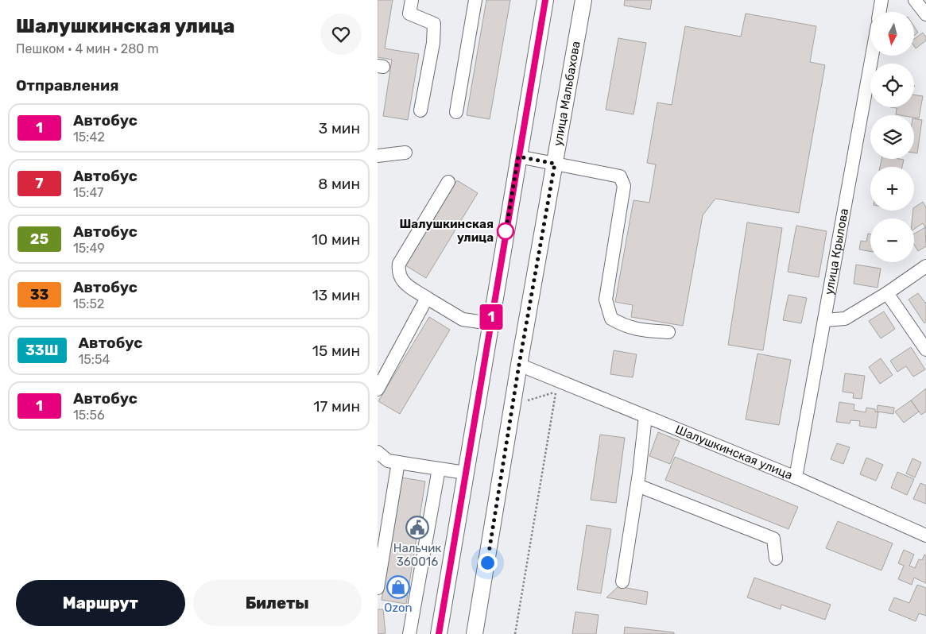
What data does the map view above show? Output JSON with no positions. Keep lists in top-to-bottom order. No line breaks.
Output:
{"streets":{"main road":["улица Мальбахова"],"street":["улица Крылова","Шалушкинская улица"]},"crossings":[["улица Мальбахова","Шалушкинская улица"],["улица Крылова","Шалушкинская улица"]],"places":{"other":["Шалушкинская улица"],"public building":["Нальчик 360016"],"shop":["Ozon"]},"lines":["bus line 1"],"north":"bottom","page":{"heading":[["Шалушкинская улица","Пешком · 4 мин · 280 m"],"Отправления"],"on_map":"1","map_buttons":["+","−"],"list":[{"mark":"1","name":"Автобус","note":"15:42","value":"3 мин"},{"mark":"7","name":"Автобус","note":"15:47","value":"8 мин"},{"mark":"25","name":"Автобус","note":"15:49","value":"10 мин"},{"mark":"33","name":"Автобус","note":"15:52","value":"13 мин"},{"mark":"33Ш","name":"Автобус","note":"15:54","value":"15 мин"},{"mark":"1","name":"Автобус","note":"15:56","value":"17 мин"}],"buttons":["Маршрут","Билеты"]}}
